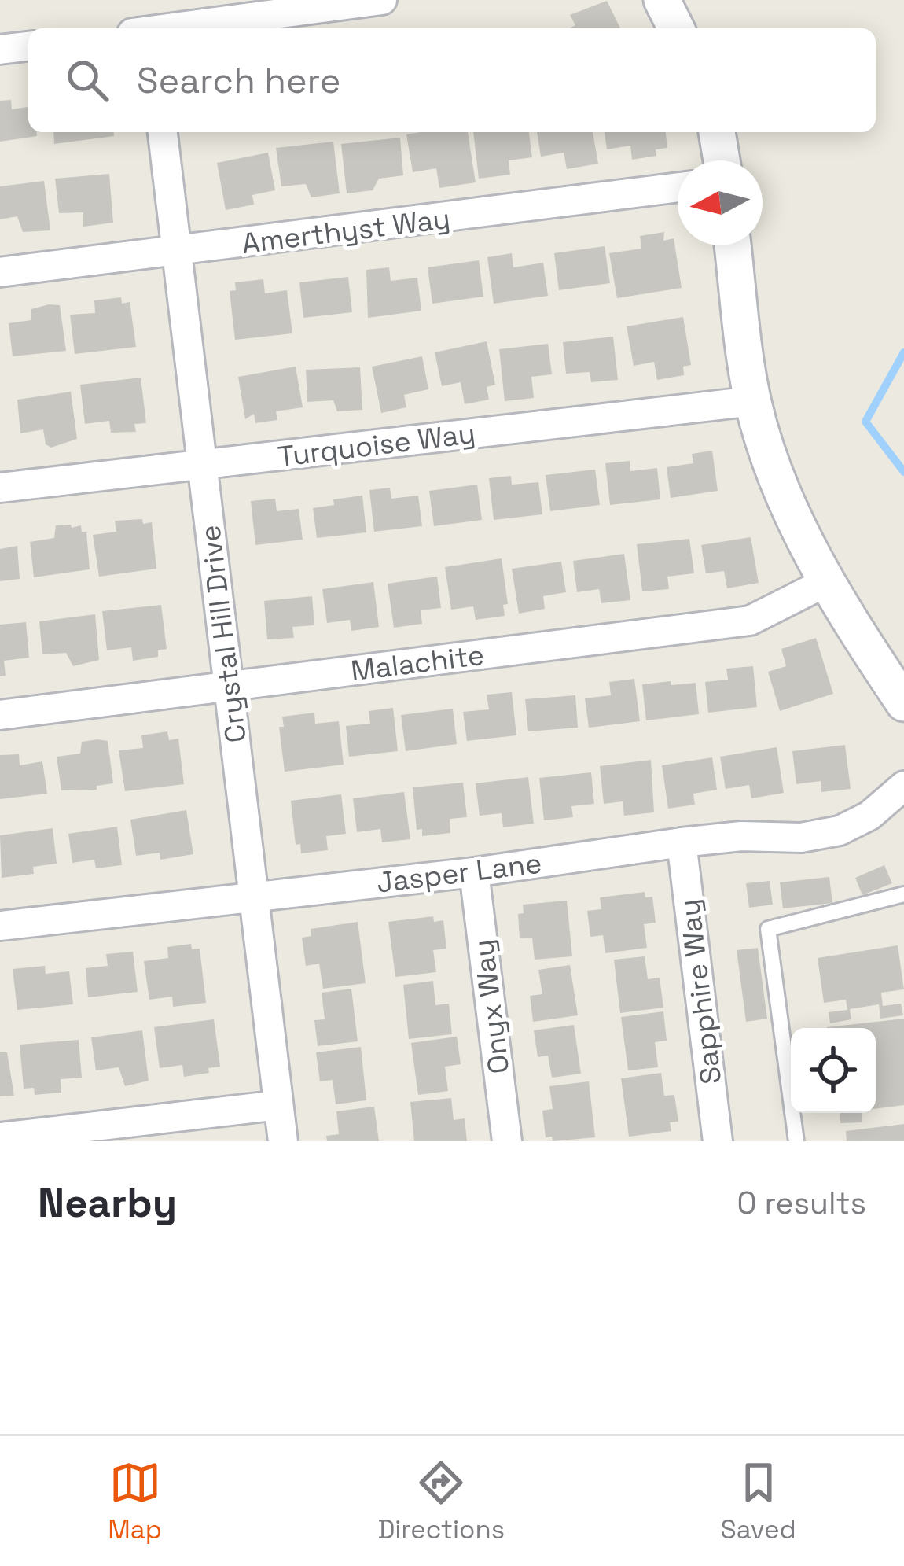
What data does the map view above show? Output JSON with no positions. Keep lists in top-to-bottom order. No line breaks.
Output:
{"streets":{"street":["Amerthyst Way","Turquoise Way","Crystal Hill Drive","Malachite","Jasper Lane","Sapphire Way","Onyx Way"]},"crossings":[["Amerthyst Way","Crystal Hill Drive"],["Turquoise Way","Crystal Hill Drive"],["Crystal Hill Drive","Malachite"],["Crystal Hill Drive","Jasper Lane"],["Jasper Lane","Sapphire Way"],["Jasper Lane","Onyx Way"]],"north":"left","page":{"search":"Search here","heading":["Nearby","0 results"],"nav":["Map","Directions","Saved"]}}
